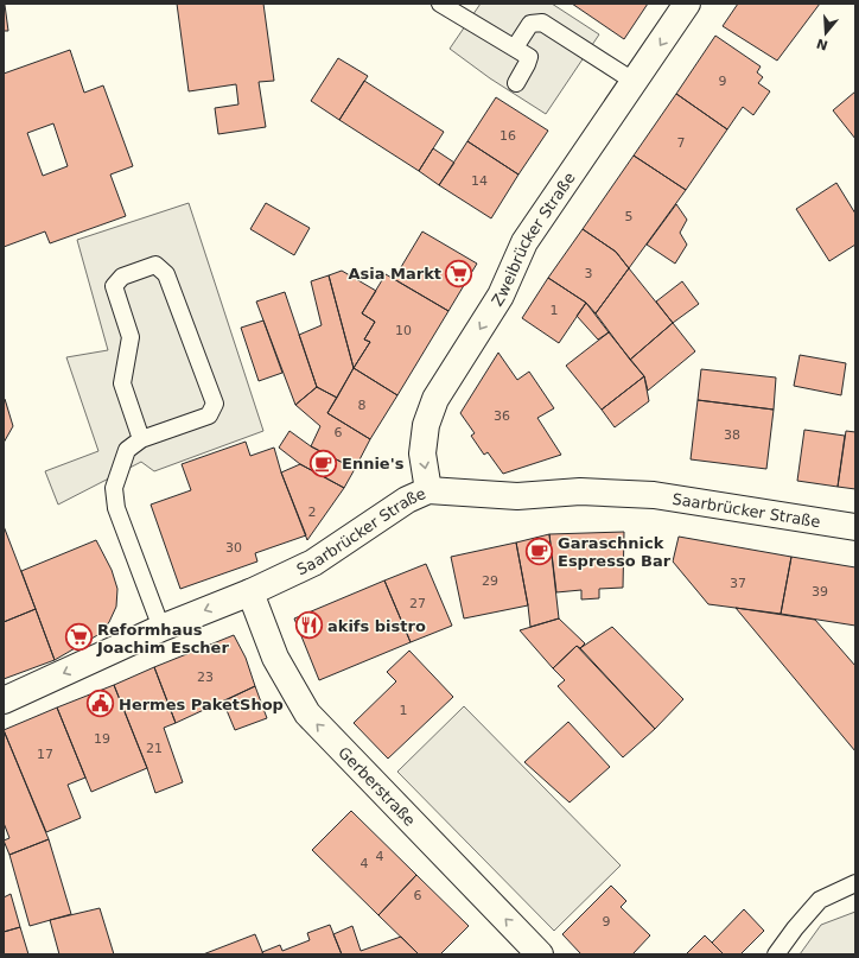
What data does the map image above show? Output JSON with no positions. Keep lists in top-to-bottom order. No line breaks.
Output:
{"streets":{"street":["Zweibrücker Straße","Saarbrücker Straße","Gerberstraße"]},"crossings":[["Zweibrücker Straße","Saarbrücker Straße"],["Saarbrücker Straße","Gerberstraße"]],"one_way":["Zweibrücker Straße","Gerberstraße"],"places":{"supermarket":["Asia Markt","Reformhaus Joachim Escher"],"cafe":["Ennie's","Garaschnick Espresso Bar"],"restaurant":["akifs bistro"],"public building":["Hermes PaketShop"]},"house_numbers":["9","16","7","14","5","3","1","10","8","36","6","38","2","30","29","37","39","27","23","1","19","21","17","4","4","6","9"],"north":"bottom"}
